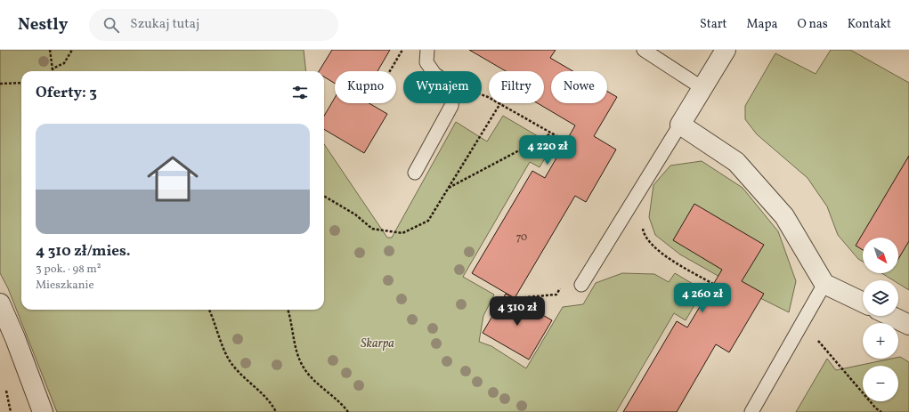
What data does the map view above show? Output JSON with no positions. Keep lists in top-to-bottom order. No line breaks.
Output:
{"parks":["Skarpa"],"house_numbers":["70"],"north":"bottom right","page":{"header":"Nestly","search":"Szukaj tutaj","nav":["Start","Mapa","O nas","Kontakt"],"chip":["Kupno","Wynajem","Filtry","Nowe"],"heading":"Oferty: 3","list":[{"name":"4 310 zł/mies.","note":"3 pok. · 98 m² · Mieszkanie"}],"price":["4 220 zł","4 260 zł","4 310 zł"],"map_buttons":["+","−"]}}
